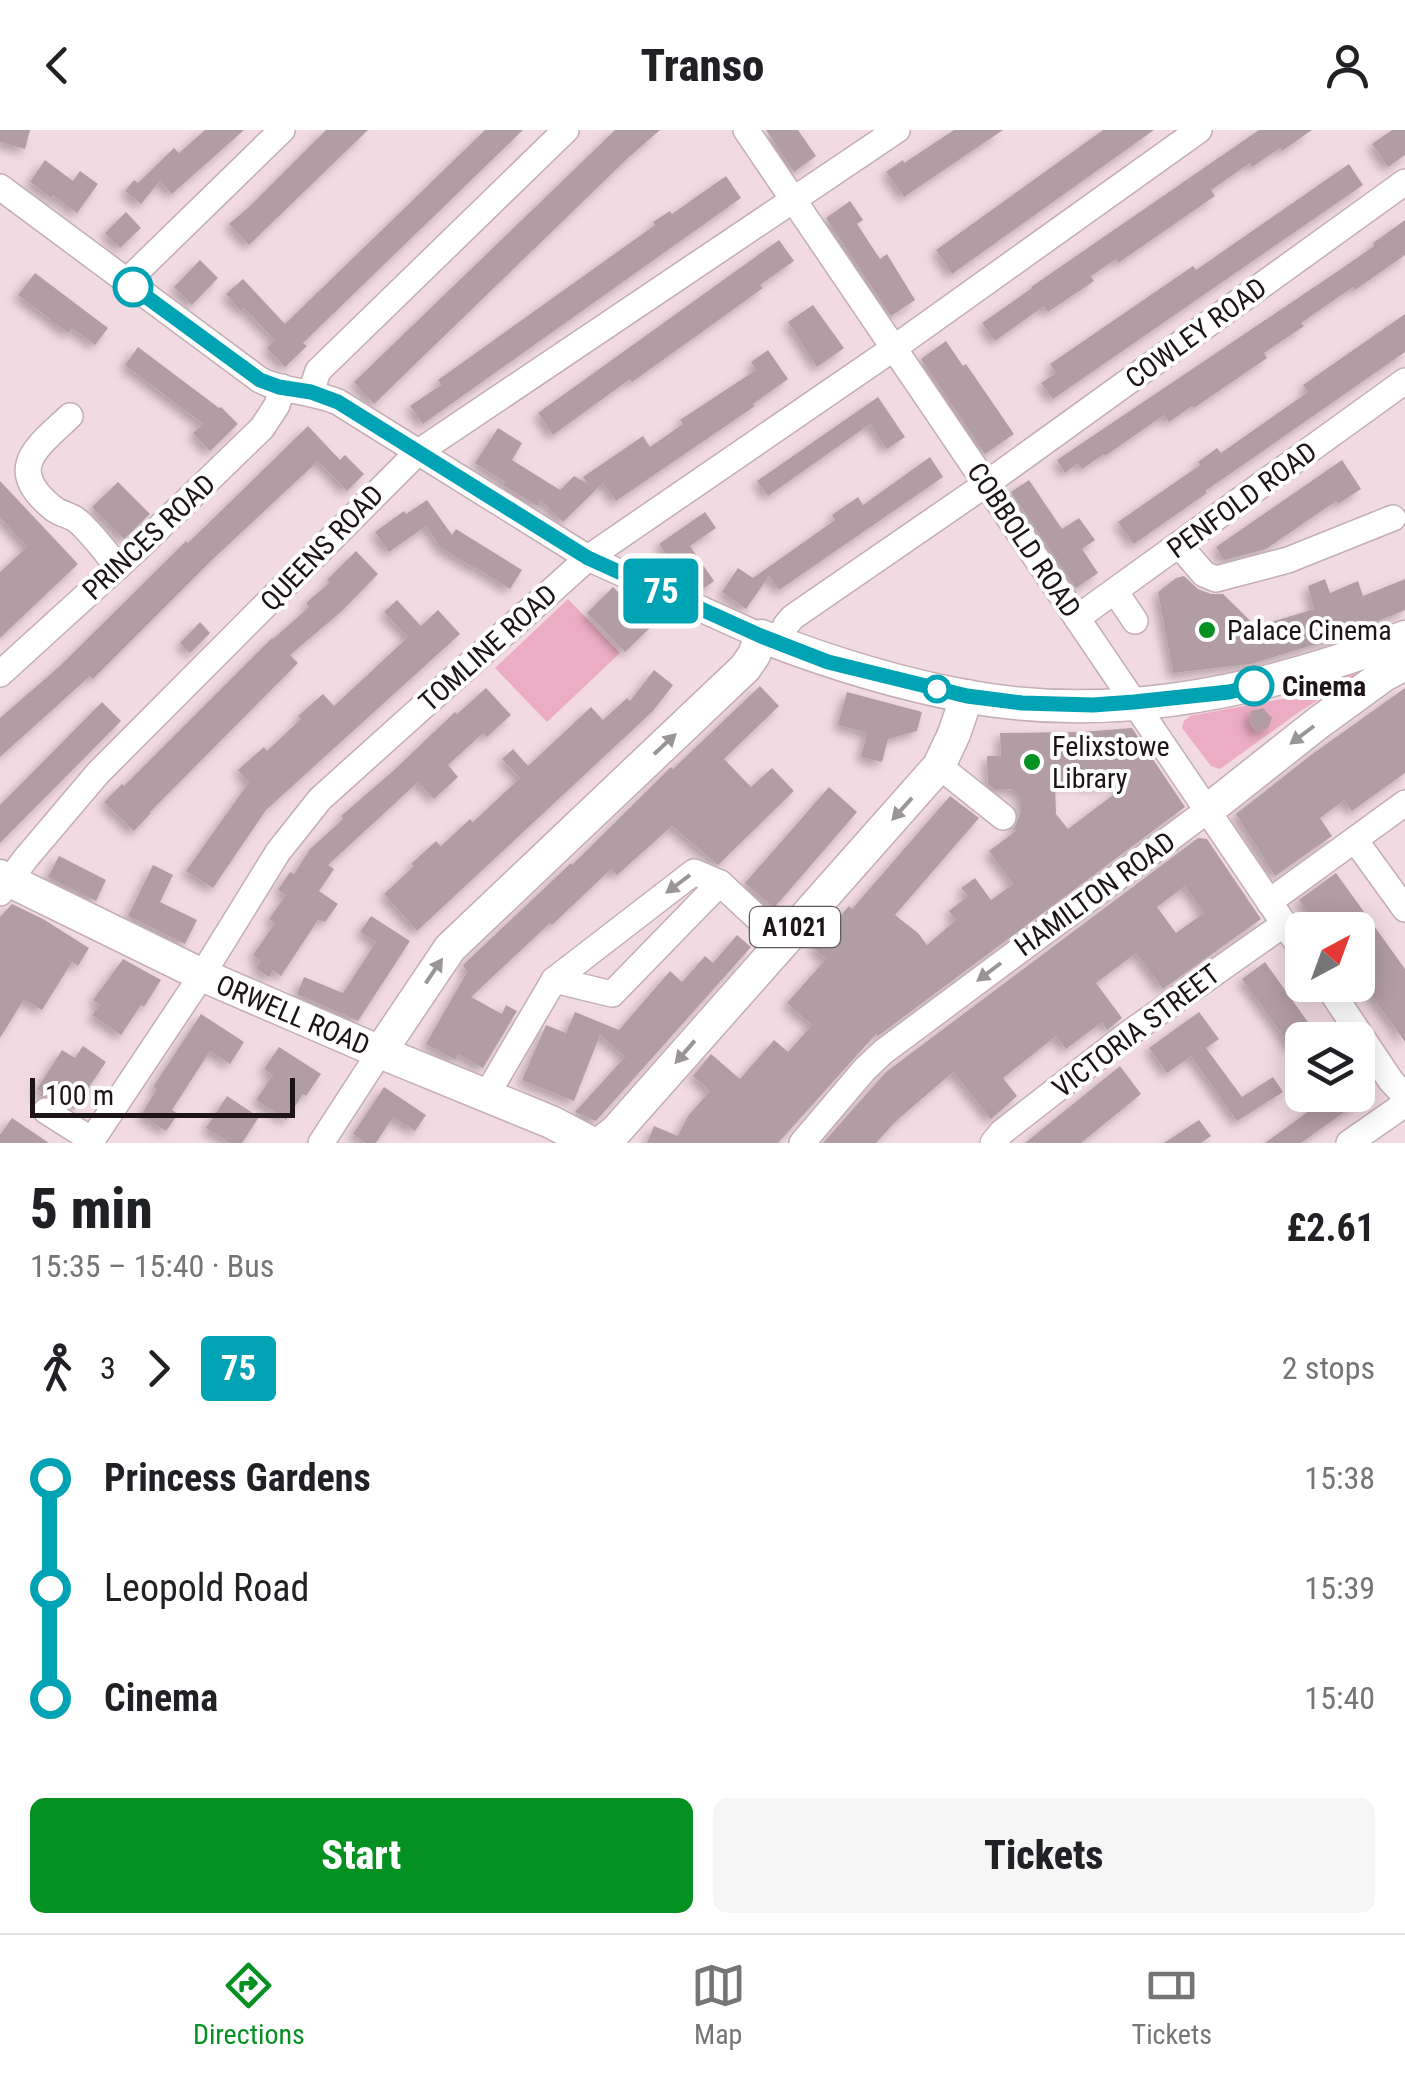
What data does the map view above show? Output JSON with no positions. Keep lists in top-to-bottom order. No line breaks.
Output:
{"streets":{"main road":["HAMILTON ROAD","A1021","ORWELL ROAD"],"street":["COWLEY ROAD","PENFOLD ROAD","PRINCES ROAD","COBBOLD ROAD","QUEENS ROAD","TOMLINE ROAD","VICTORIA STREET"]},"crossings":[["COWLEY ROAD","COBBOLD ROAD"],["PENFOLD ROAD","COBBOLD ROAD"],["COBBOLD ROAD","QUEENS ROAD"],["COBBOLD ROAD","TOMLINE ROAD"],["COBBOLD ROAD","HAMILTON ROAD"],["COBBOLD ROAD","VICTORIA STREET"],["QUEENS ROAD","ORWELL ROAD"],["TOMLINE ROAD","ORWELL ROAD"]],"places":["Palace Cinema","Cinema","Felixstowe Library"],"lines":["bus line 75"],"scale_bar":"100 m","north":"top right","page":{"header":"Transo","on_map":"75","scale":"100 m","heading":["5 min","15:35 – 15:40 · Bus","£2.61"],"legs":["3","75","2 stops"],"list":[{"name":"Princess Gardens","value":"15:38"},{"name":"Leopold Road","value":"15:39"},{"name":"Cinema","value":"15:40"}],"buttons":["Start","Tickets"],"tabs":["Directions","Map","Tickets"]}}
